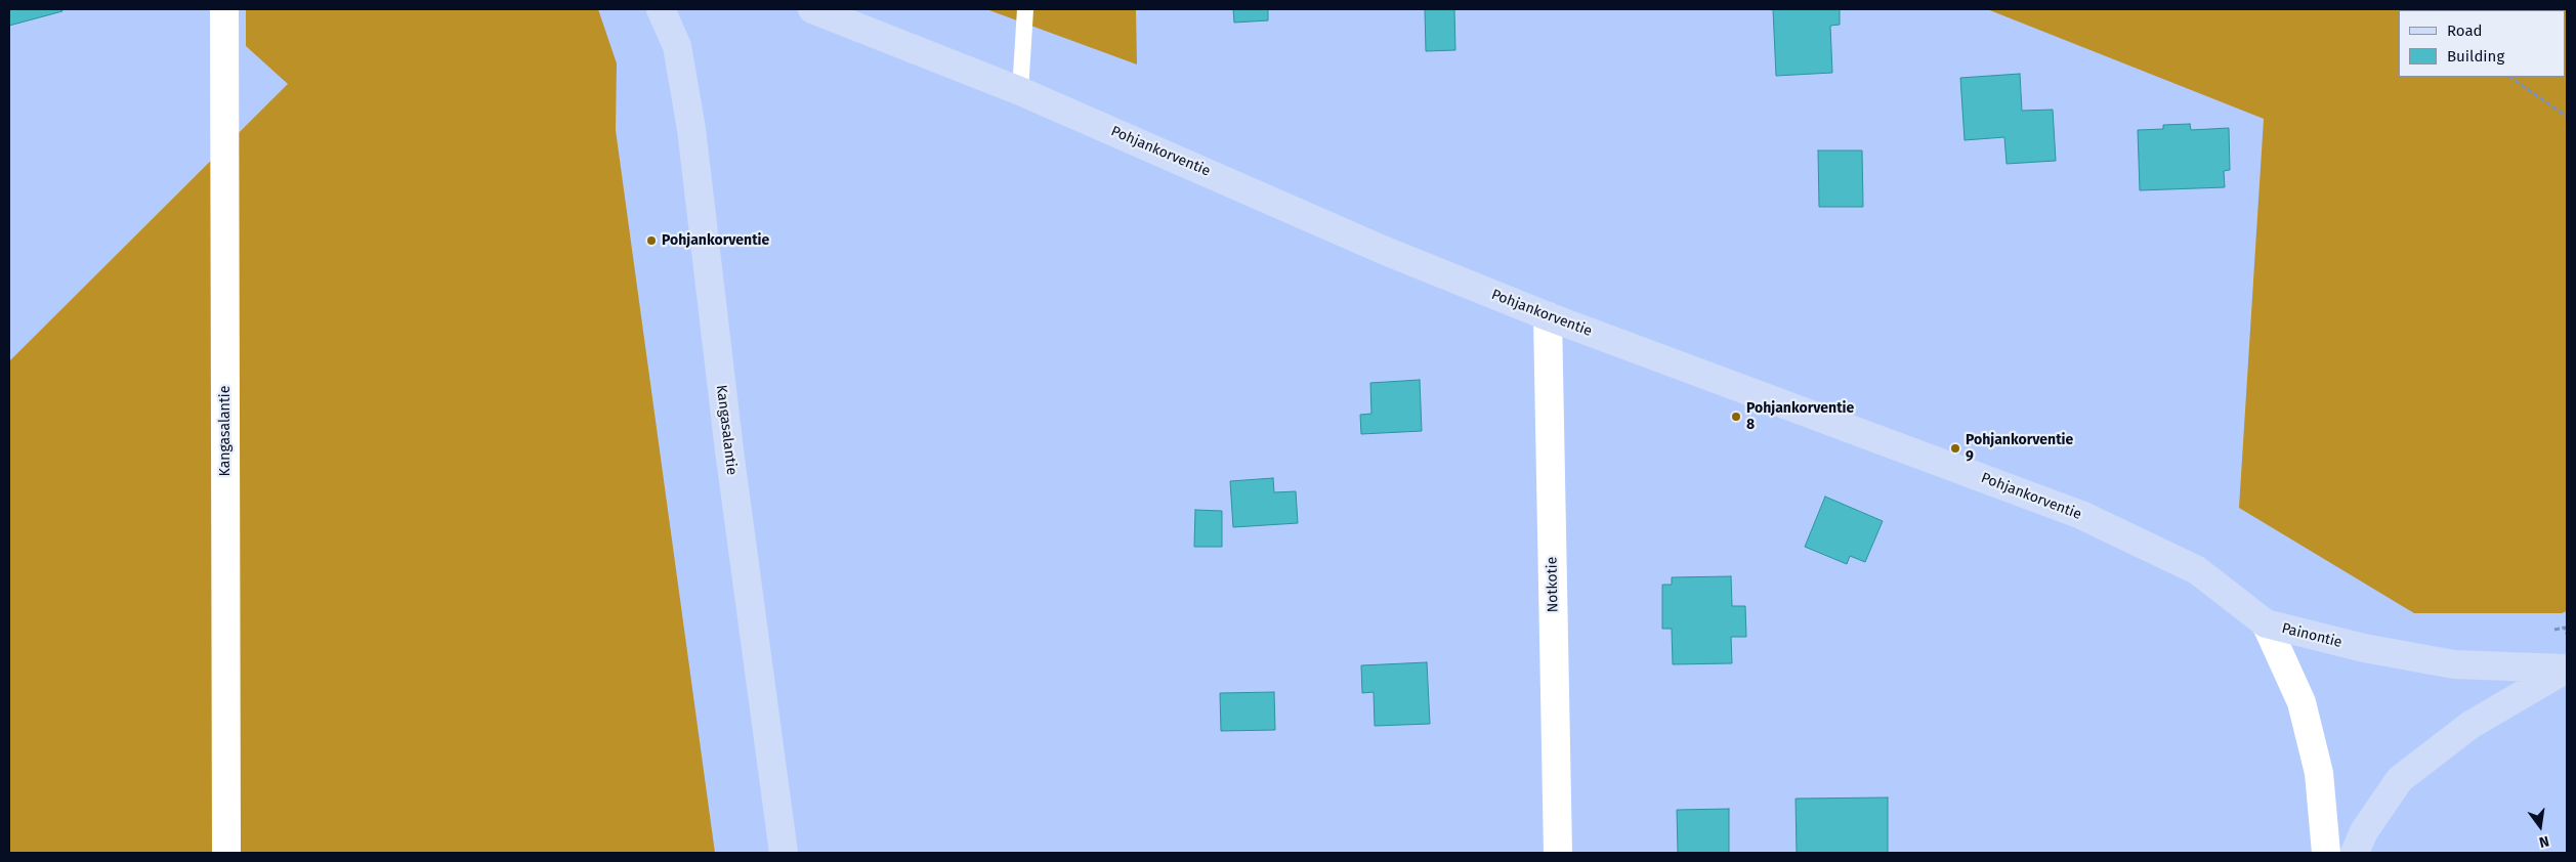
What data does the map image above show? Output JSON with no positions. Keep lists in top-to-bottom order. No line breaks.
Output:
{"streets":{"street":["Pohjankorventie","Kangasalantie","Notkotie","Painontie"]},"crossings":[["Pohjankorventie","Notkotie"],["Pohjankorventie","Painontie"]],"places":["Pohjankorventie","Pohjankorventie 8","Pohjankorventie 9"],"legend":["Road","Building"],"north":"bottom"}
